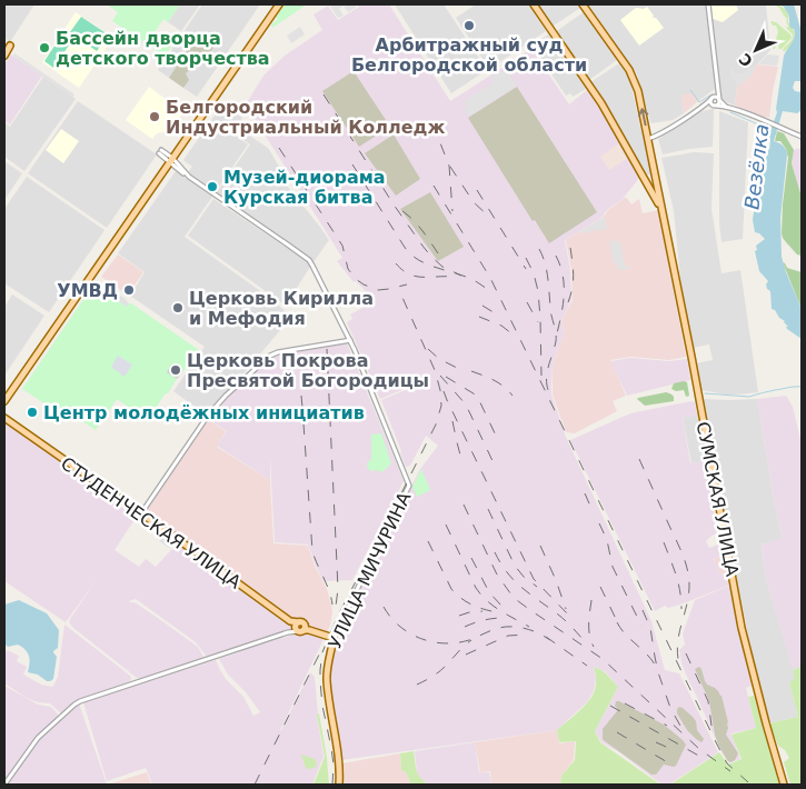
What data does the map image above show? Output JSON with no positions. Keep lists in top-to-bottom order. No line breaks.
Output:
{"streets":{"main road":["СУМСКАЯ УЛИЦА","СТУДЕНЧЕСКАЯ УЛИЦА","УЛИЦА МИЧУРИНА"]},"crossings":[["СТУДЕНЧЕСКАЯ УЛИЦА","УЛИЦА МИЧУРИНА"]],"water":["Везёлка"],"places":["Арбитражный суд Белгородской области","Бассейн дворца детского творчества","Белгородский Индустриальный Колледж","Музей-диорама Курская битва","УМВД","Церковь Кирилла и Мефодия","Церковь Покрова Пресвятой Богородицы","Центр молодёжных инициатив"],"north":"bottom left"}
